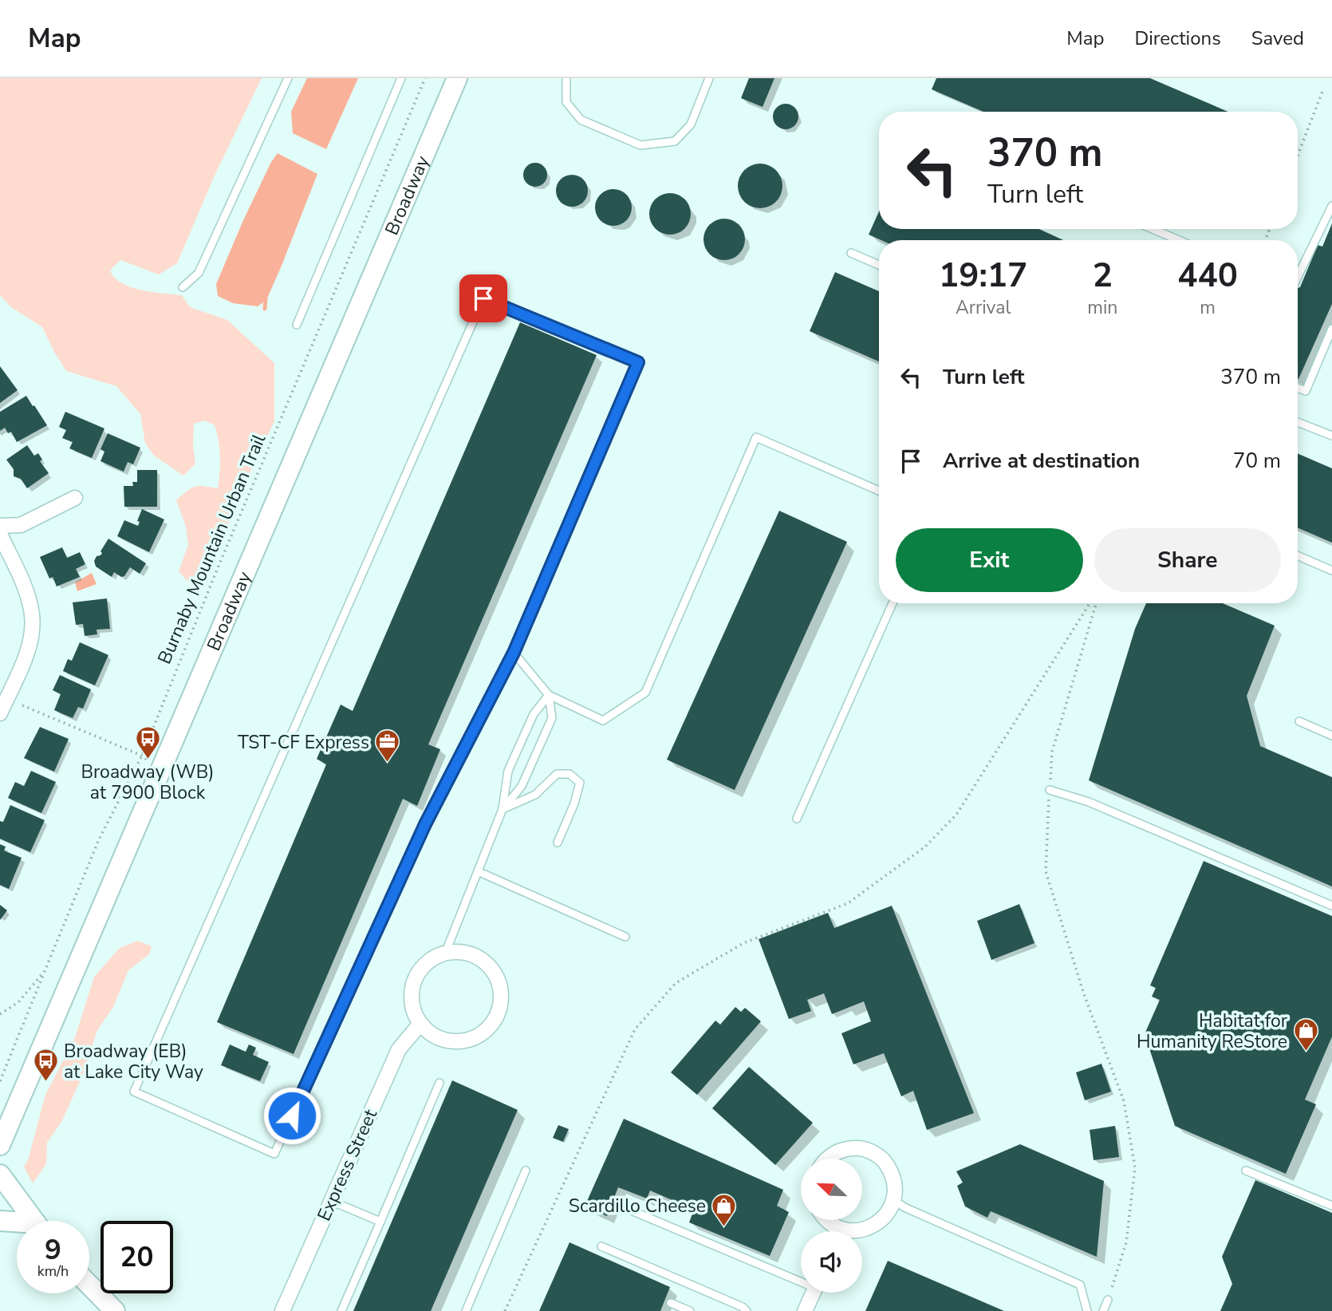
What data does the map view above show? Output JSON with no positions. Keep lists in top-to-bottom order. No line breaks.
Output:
{"streets":{"street":["Broadway","Express Street"],"path":["Burnaby Mountain Urban Trail"]},"places":{"bus stop":["Broadway (WB) at 7900 Block","Broadway (EB) at Lake City Way"],"office":["TST-CF Express"],"shop":["Habitat for Humanity ReStore","Scardillo Cheese"]},"north":"top left","page":{"header":"Map","nav":["Map","Directions","Saved"],"turn":["370 m","Turn left"],"eta":["19:17","Arrival","2","min","440","m"],"list":[{"name":"Turn left","value":"370 m"},{"name":"Arrive at destination","value":"70 m"}],"buttons":["Exit","Share"],"speed":"9 km/h","limit":"20"}}
